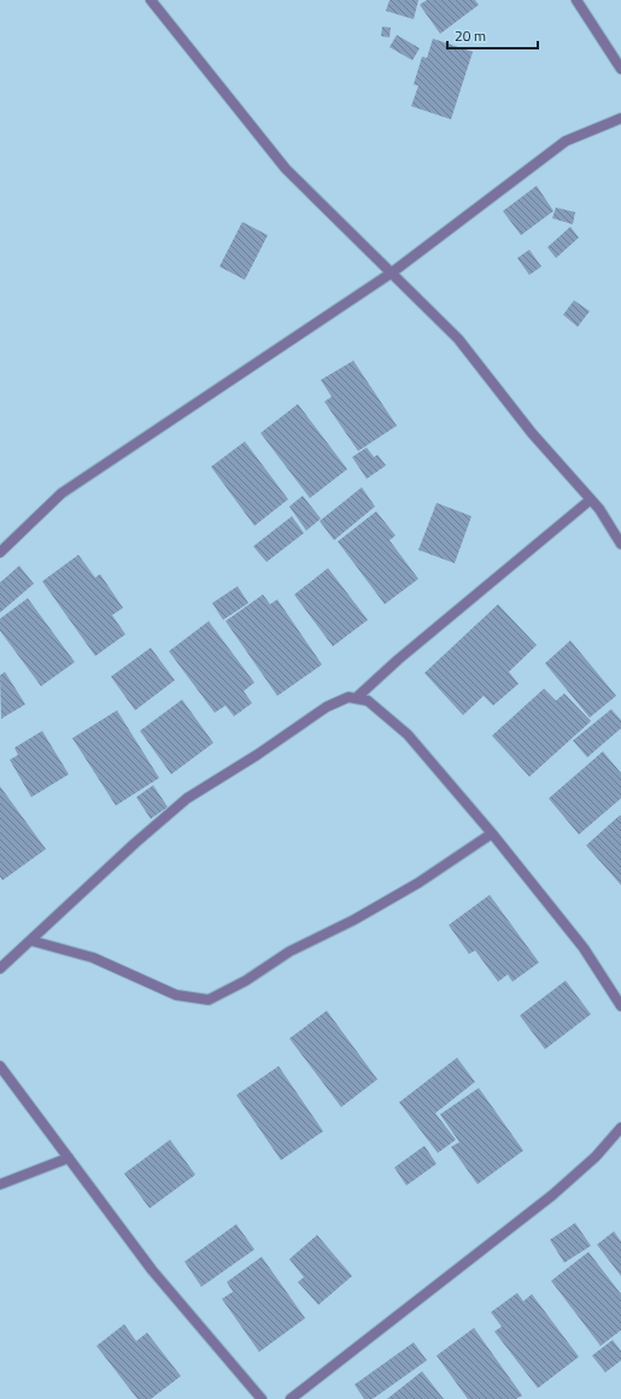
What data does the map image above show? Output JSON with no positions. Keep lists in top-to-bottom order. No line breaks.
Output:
{"scale_bar":"20 m"}
